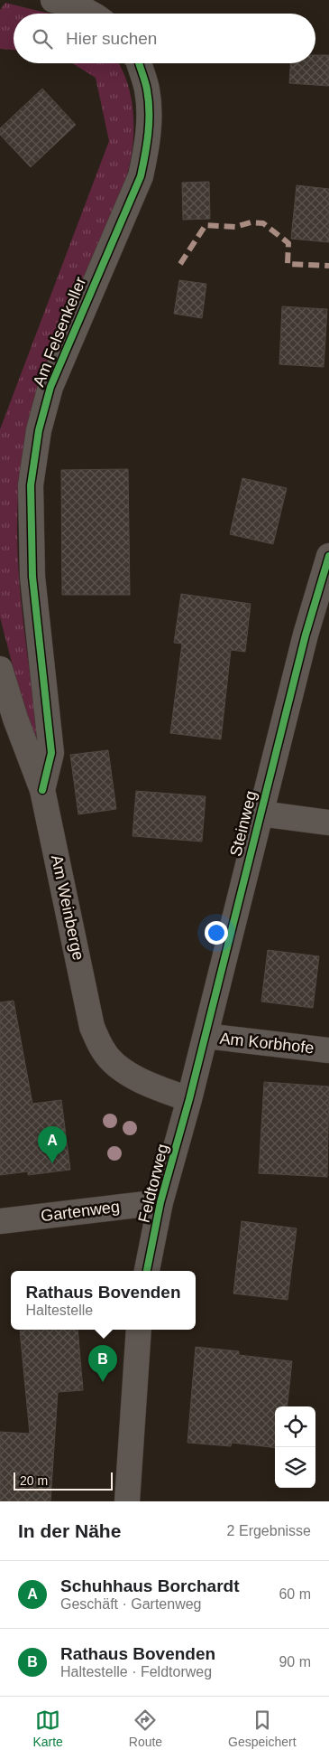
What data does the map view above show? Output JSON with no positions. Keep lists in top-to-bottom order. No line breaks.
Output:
{"streets":{"street":["Am Felsenkeller","Steinweg","Am Weinberge","Am Korbhofe","Feldtorweg","Gartenweg"]},"crossings":[["Am Felsenkeller","Am Weinberge"],["Steinweg","Am Weinberge"],["Steinweg","Am Korbhofe"],["Steinweg","Feldtorweg"],["Am Weinberge","Feldtorweg"],["Feldtorweg","Gartenweg"]],"scale_bar":"20 m","page":{"search":"Hier suchen","pins":["A","B"],"popup":["Rathaus Bovenden","Haltestelle"],"scale":"20 m","heading":["In der Nähe","2 Ergebnisse"],"list":[{"mark":"A","name":"Schuhhaus Borchardt","note":"Geschäft · Gartenweg","value":"60 m"},{"mark":"B","name":"Rathaus Bovenden","note":"Haltestelle · Feldtorweg","value":"90 m"}],"nav":["Karte","Route","Gespeichert"]}}
